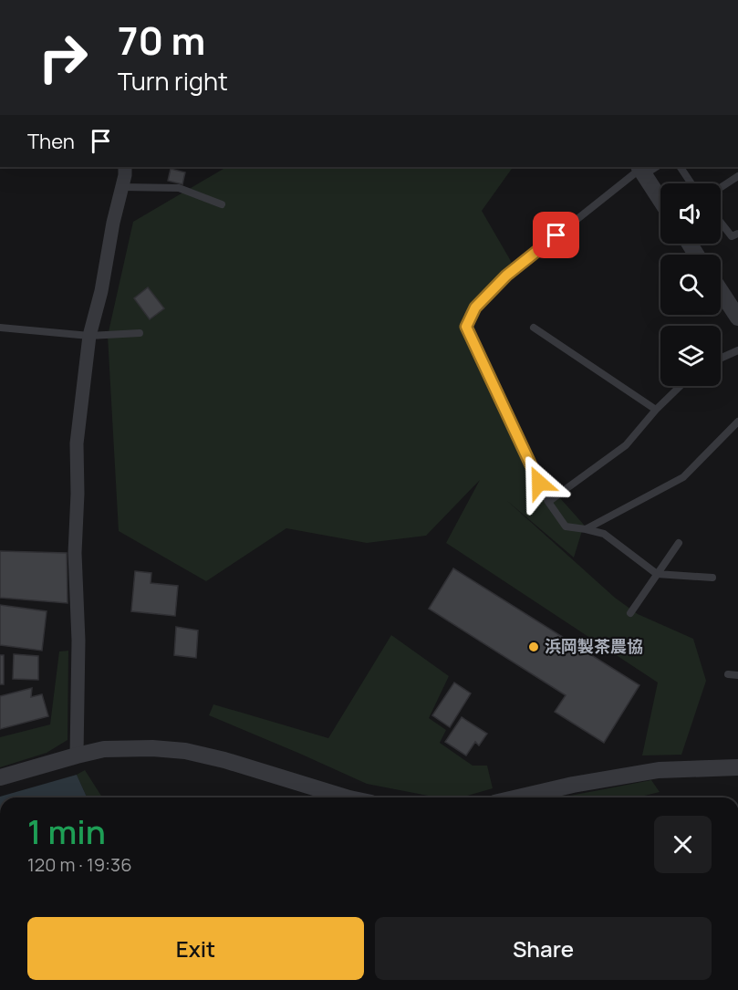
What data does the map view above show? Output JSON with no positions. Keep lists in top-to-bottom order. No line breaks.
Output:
{"places":["浜岡製茶農協"],"page":{"turn":["70 m","Turn right"],"then":"Then","heading":["1 min","120 m · 19:36"],"buttons":["Exit","Share"]}}
